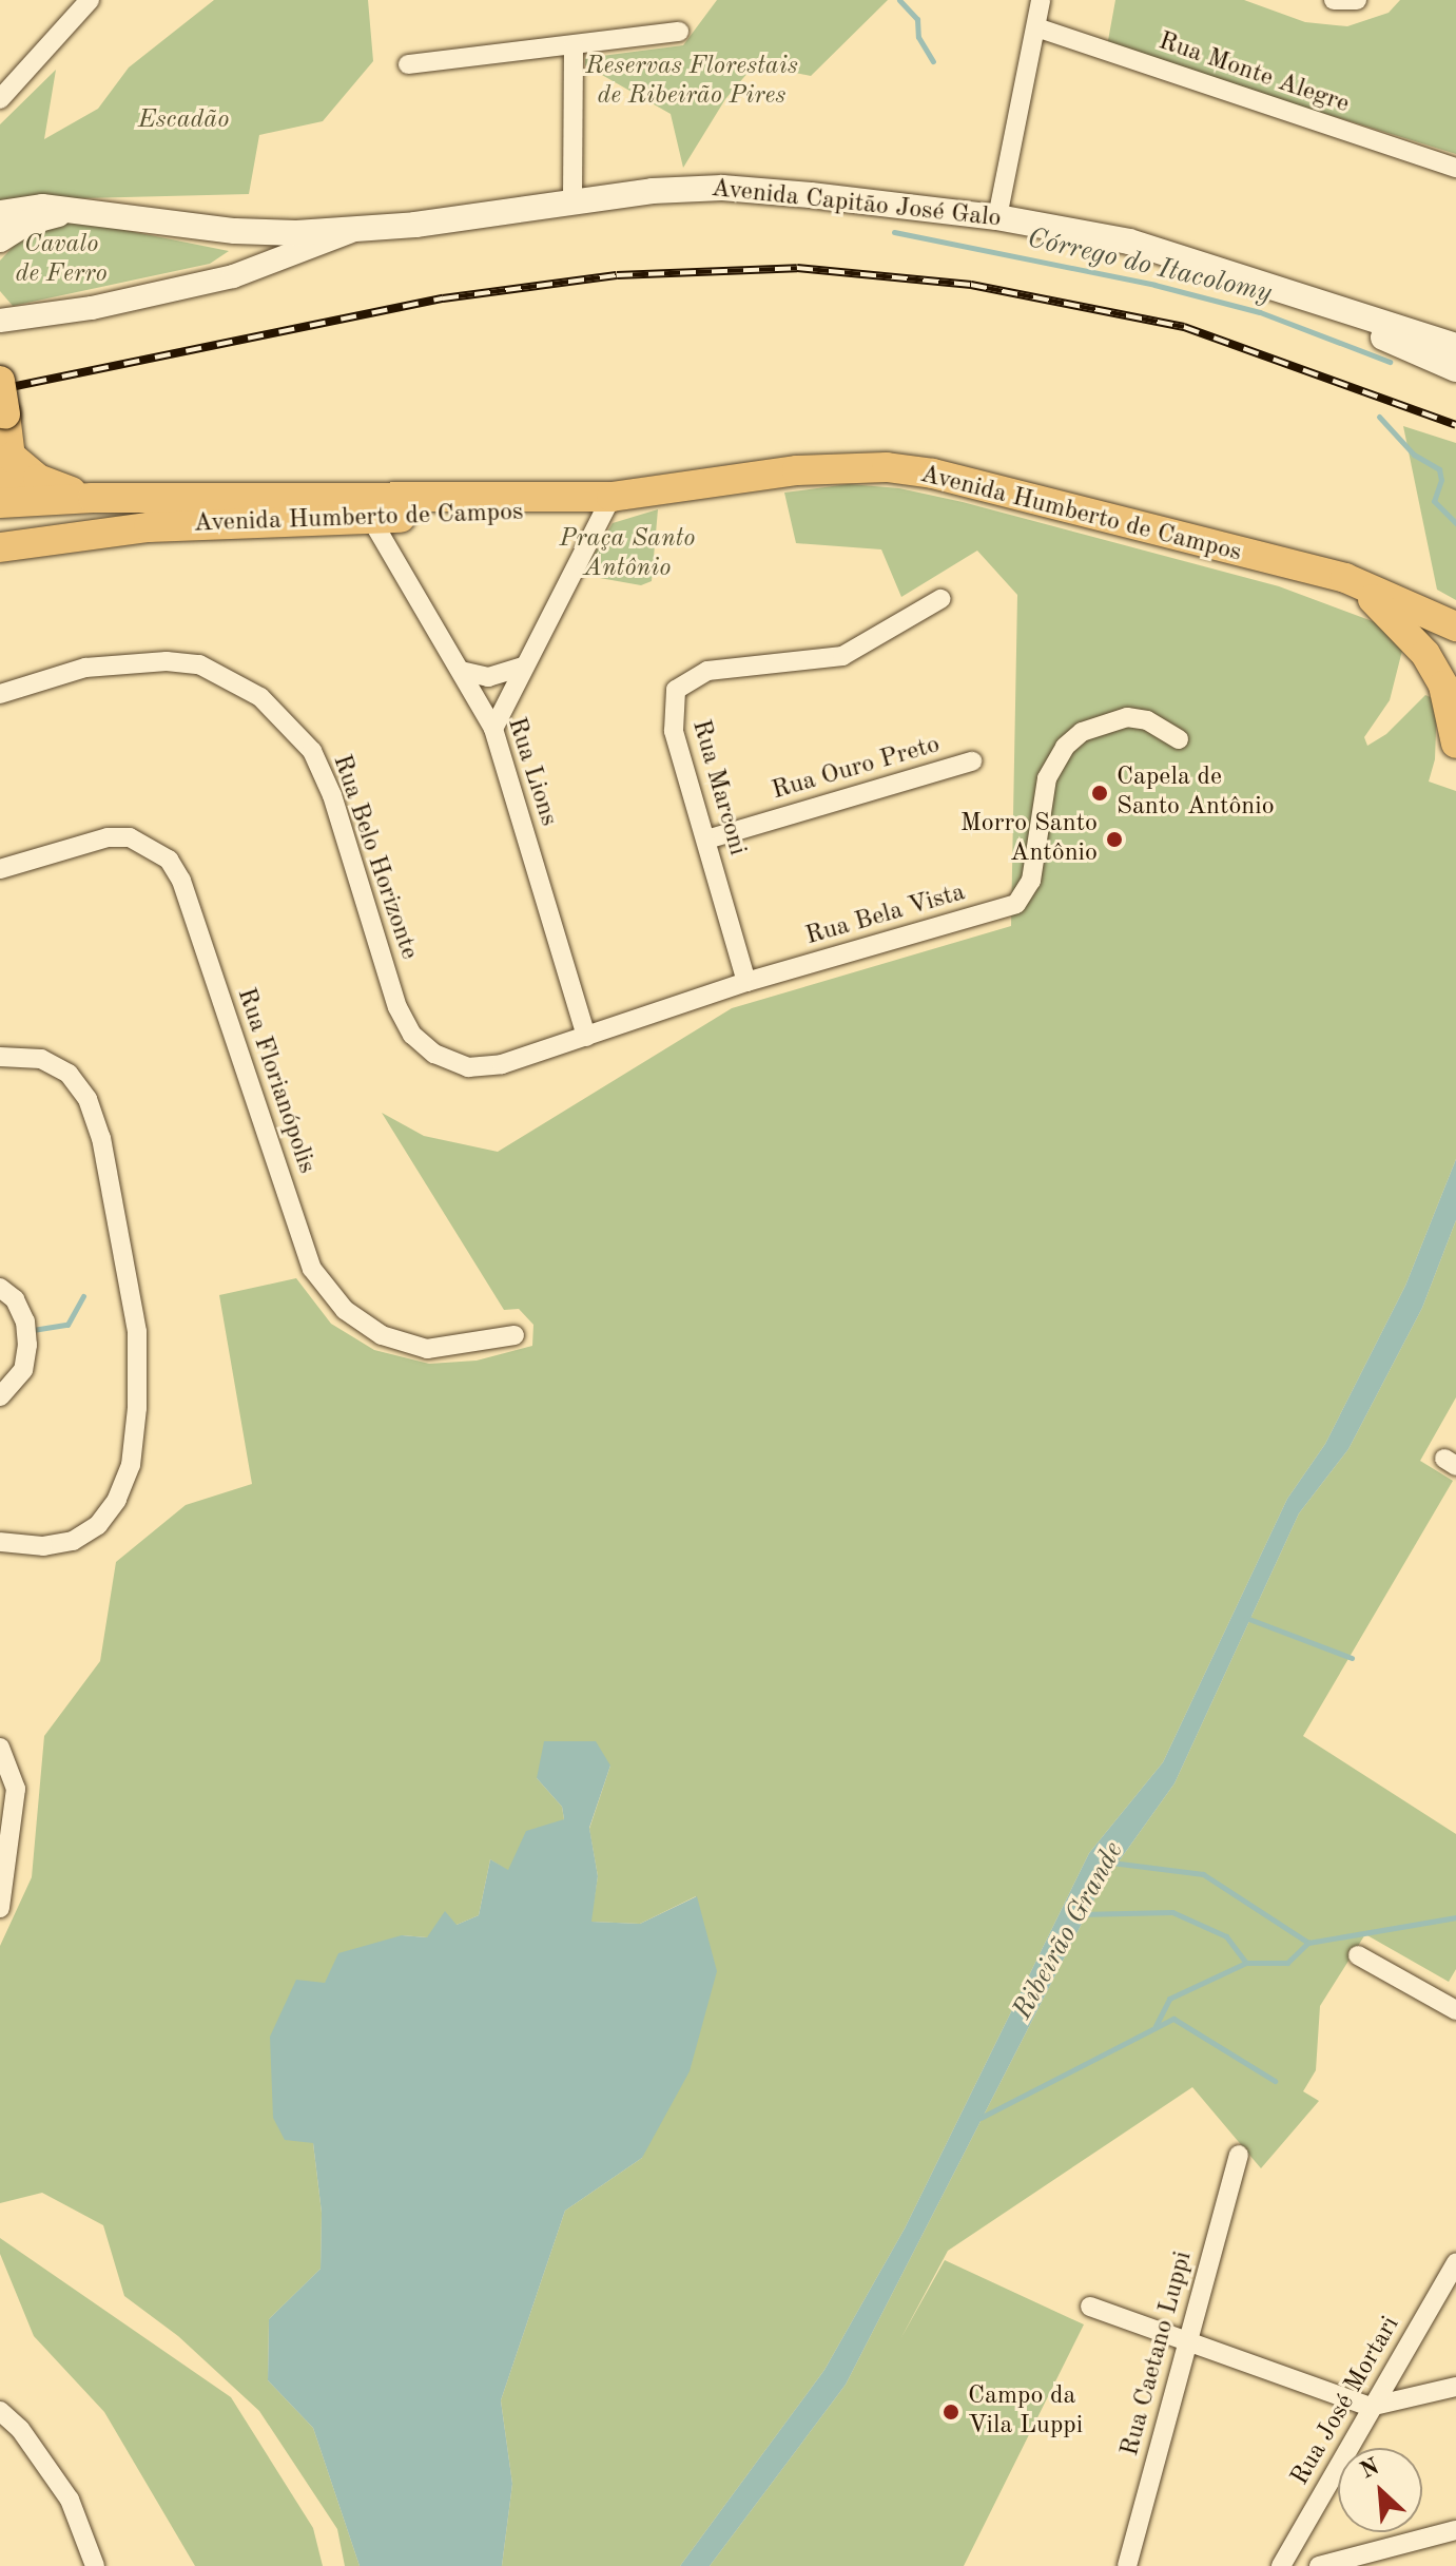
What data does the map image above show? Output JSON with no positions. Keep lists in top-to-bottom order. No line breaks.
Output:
{"streets":{"main road":["Avenida Capitão José Galo","Avenida Humberto de Campos"],"street":["Rua Monte Alegre","Rua Ouro Preto","Rua Lions","Rua Marconi","Rua Belo Horizonte","Rua Bela Vista","Rua Florianópolis","Rua Caetano Luppi","Rua José Mortari"]},"crossings":[["Avenida Humberto de Campos","Rua Lions"],["Rua Ouro Preto","Rua Marconi"],["Rua Lions","Rua Belo Horizonte"],["Rua Lions","Rua Bela Vista"],["Rua Marconi","Rua Bela Vista"],["Rua Belo Horizonte","Rua Bela Vista"]],"water":["Córrego do Itacolomy","Ribeirão Grande"],"parks":["Reservas Florestais de Ribeirão Pires","Escadão","Cavalo de Ferro","Praça Santo Antônio"],"places":["Capela de Santo Antônio","Morro Santo Antônio","Campo da Vila Luppi"],"north":"top left"}
